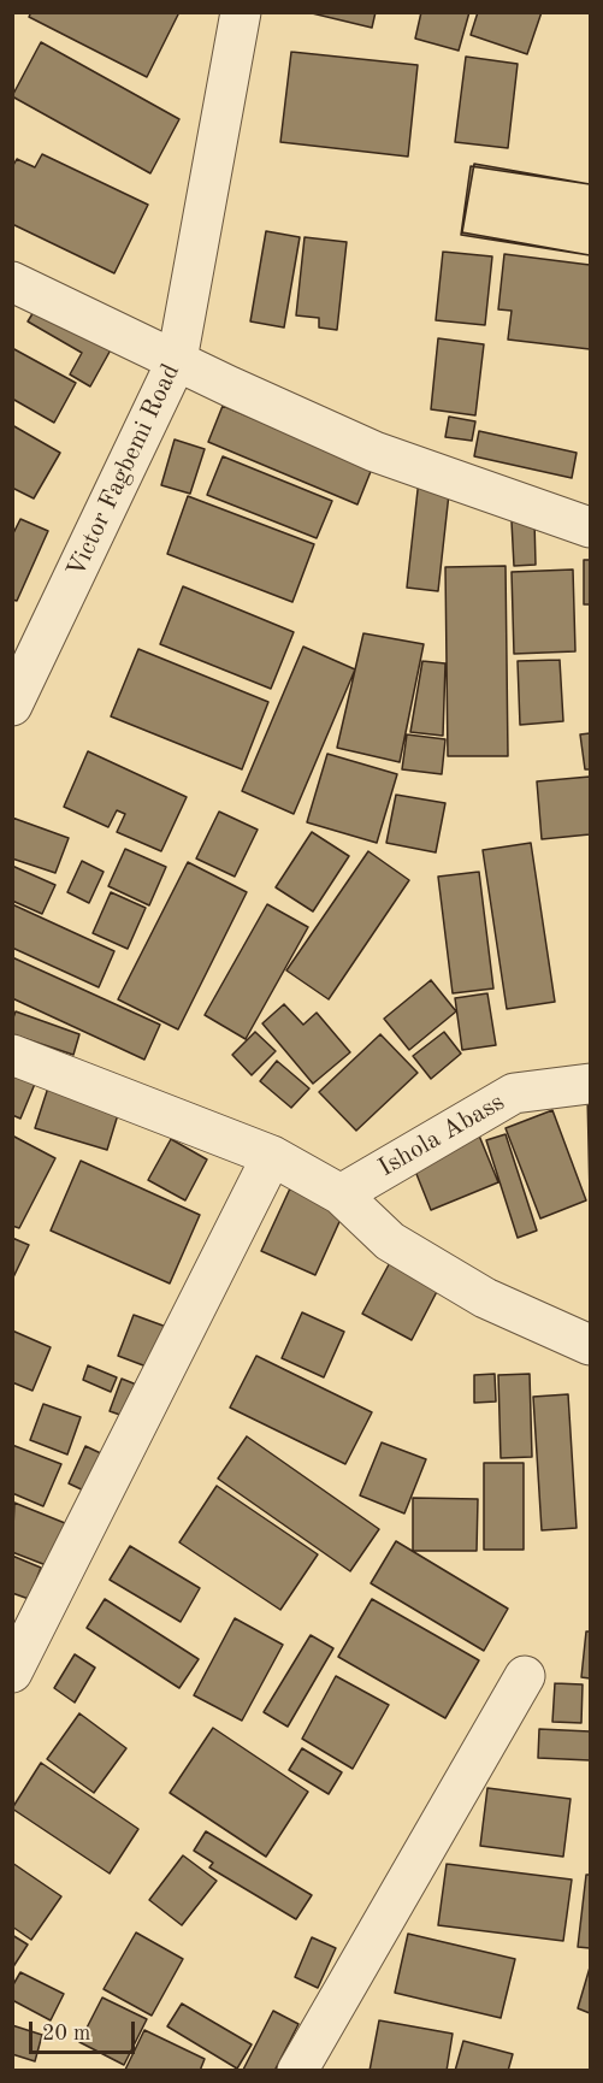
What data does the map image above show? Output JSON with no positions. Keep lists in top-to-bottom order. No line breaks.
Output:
{"streets":{"street":["Victor Fagbemi Road","Ishola Abass"]},"scale_bar":"20 m"}
